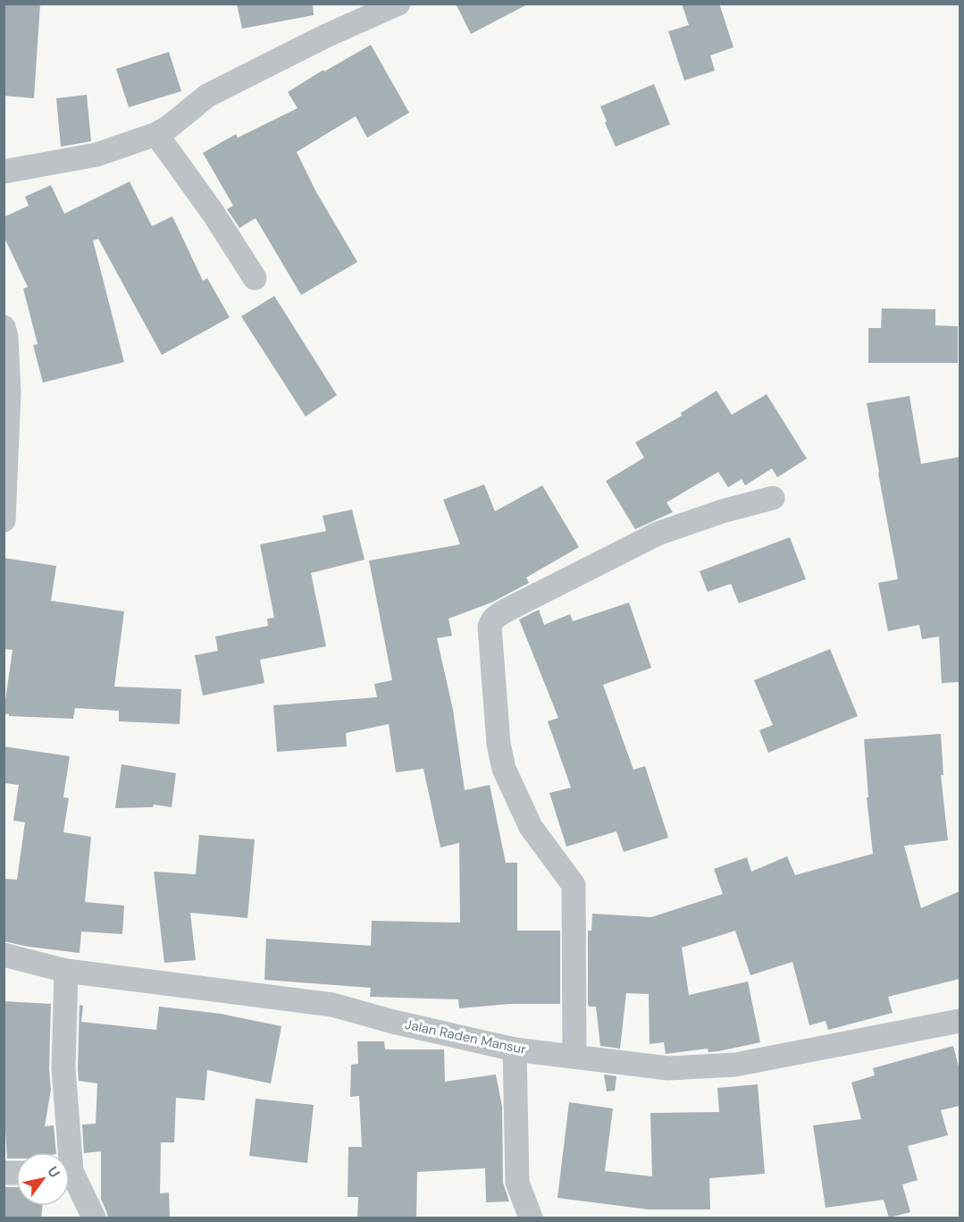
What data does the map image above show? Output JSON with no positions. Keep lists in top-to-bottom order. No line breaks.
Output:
{"streets":{"street":["Jalan Raden Mansur"]},"north":"top right"}
